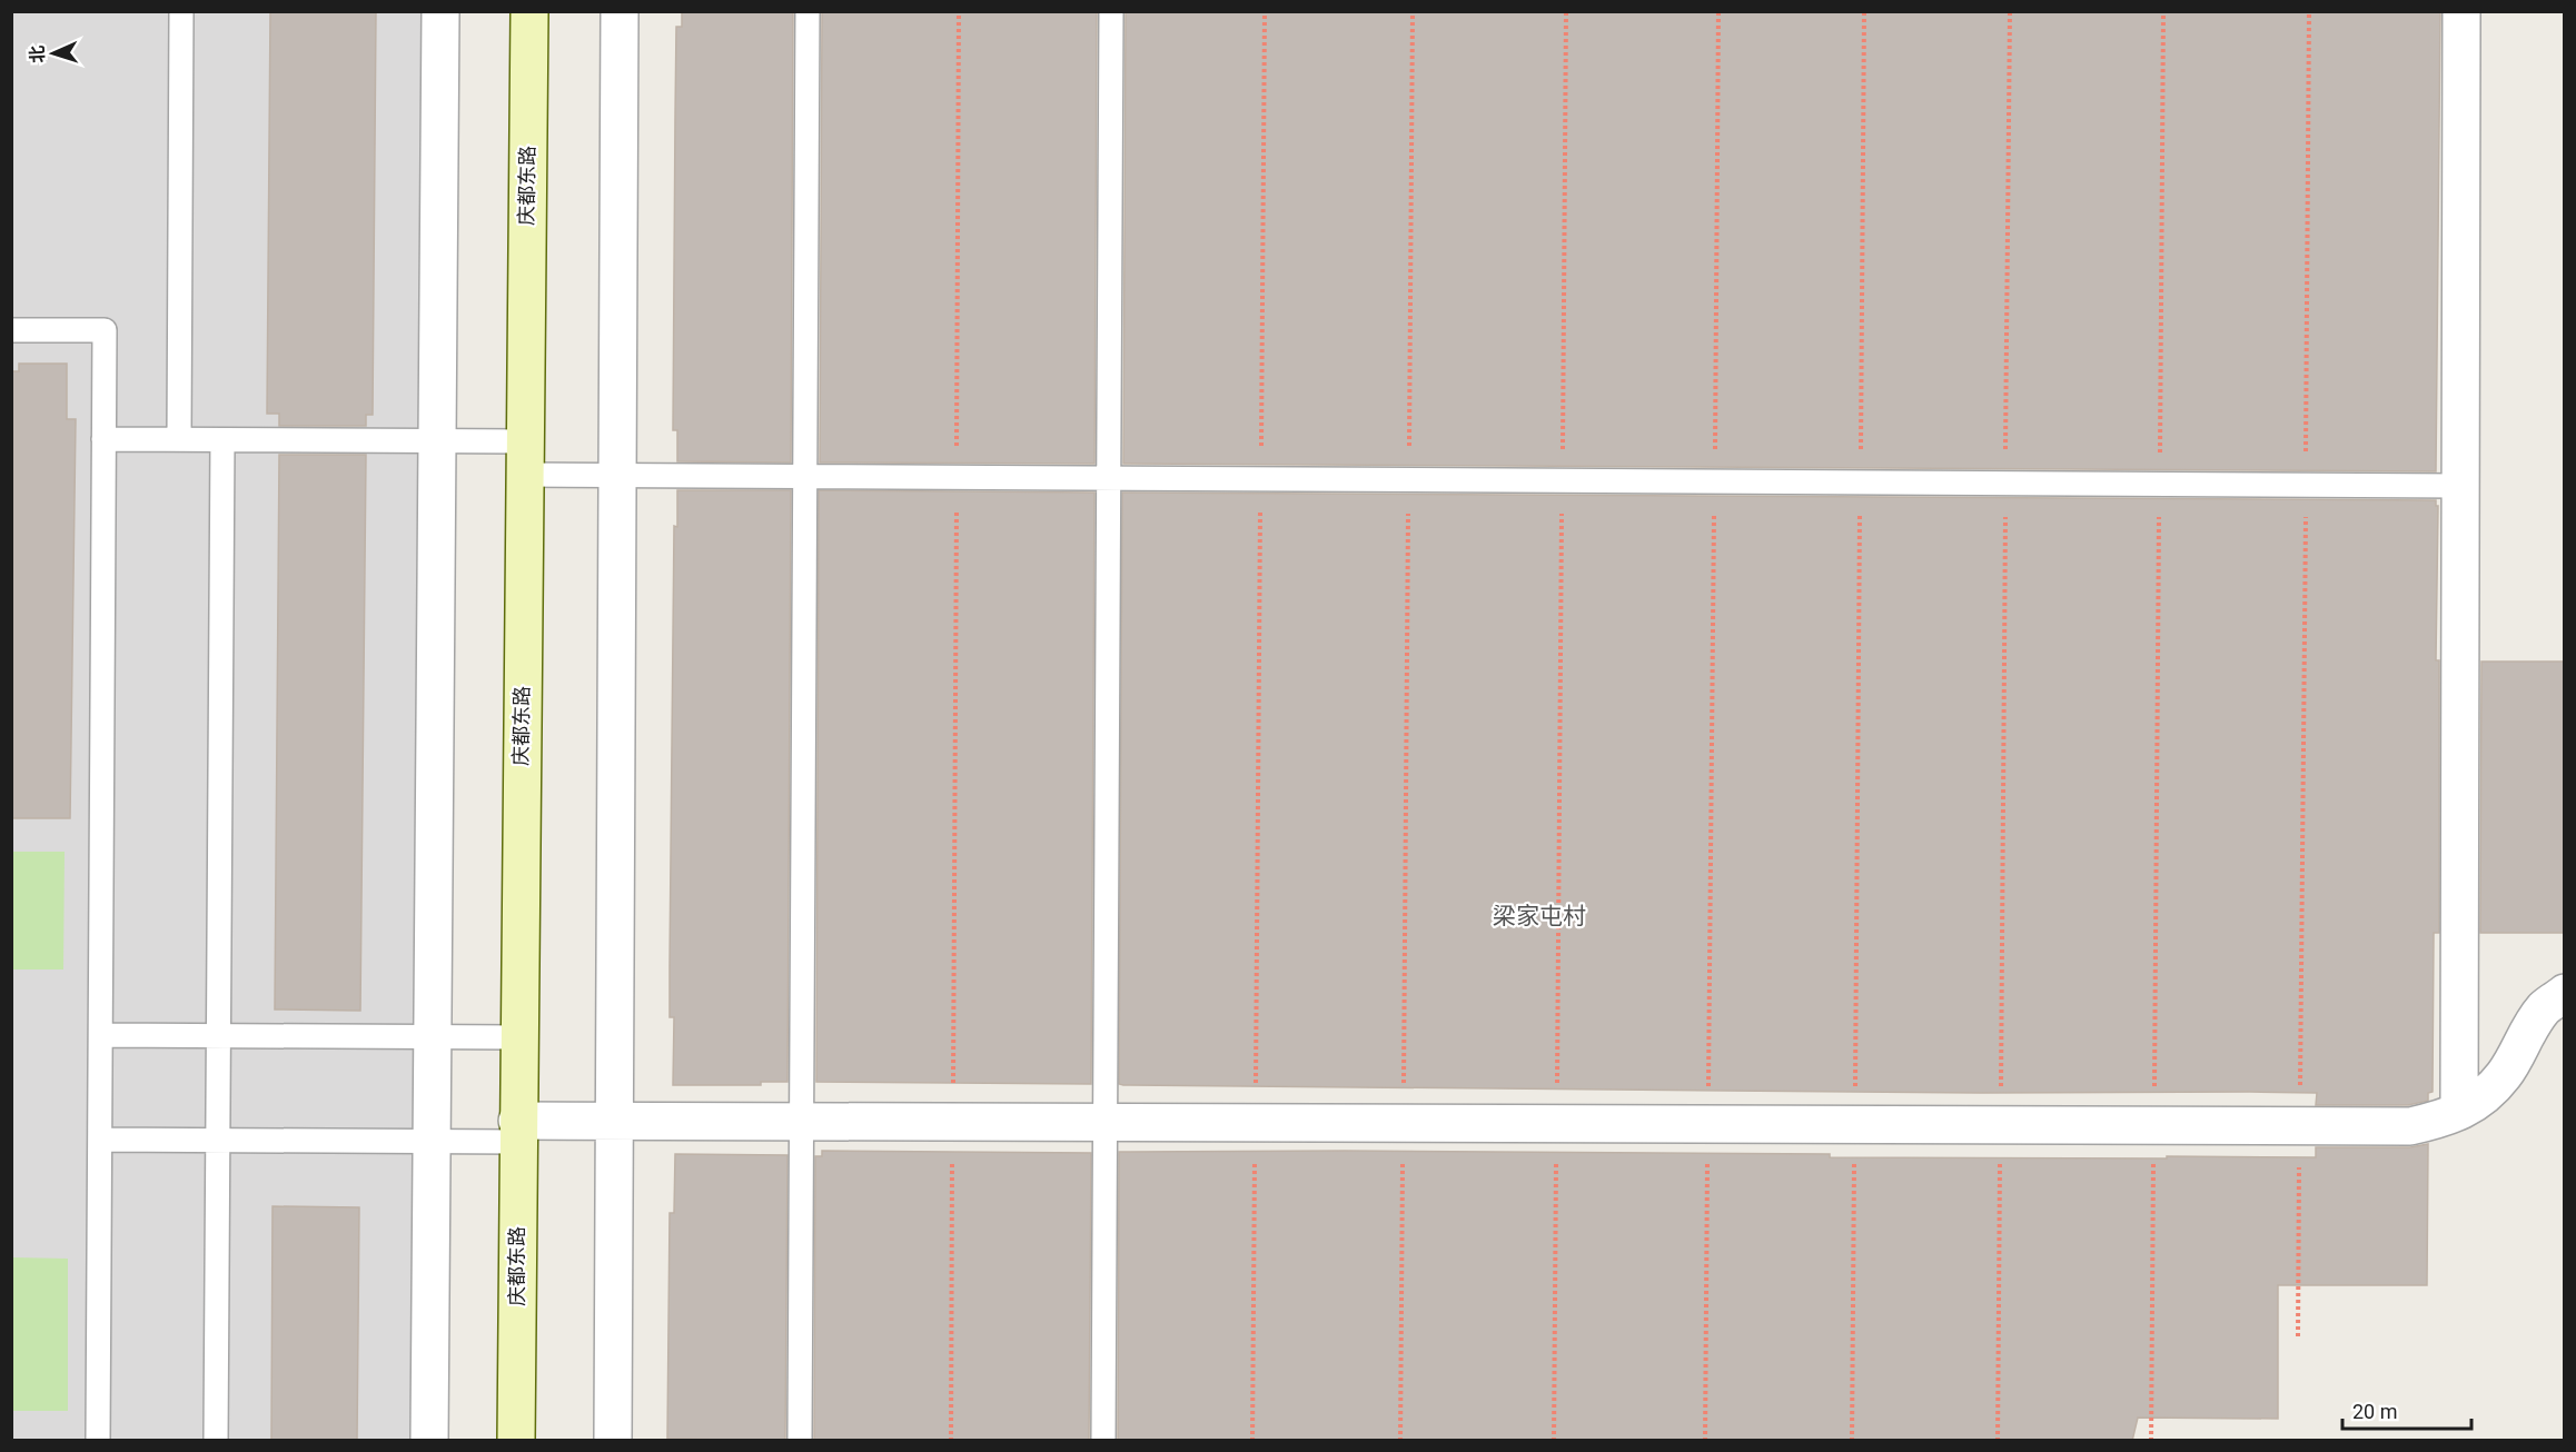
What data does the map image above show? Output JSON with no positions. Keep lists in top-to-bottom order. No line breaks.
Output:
{"streets":{"street":["庆都东路"]},"districts":["梁家屯村"],"scale_bar":"20 m","north":"left"}
